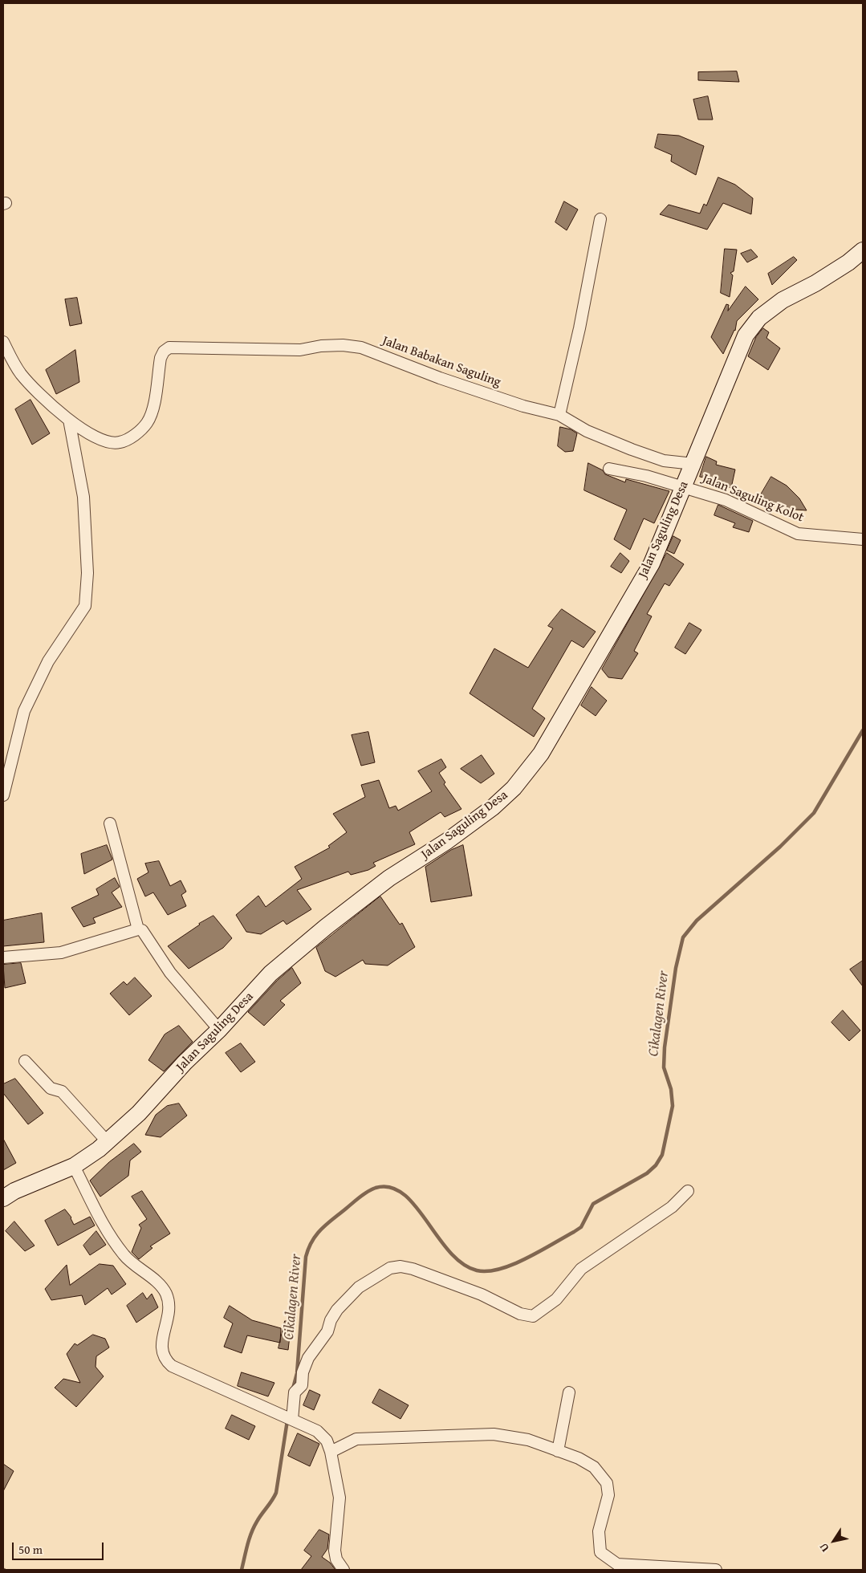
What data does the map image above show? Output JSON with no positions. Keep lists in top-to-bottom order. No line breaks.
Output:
{"streets":{"street":["Jalan Babakan Saguling","Jalan Saguling Kolot","Jalan Saguling Desa"]},"crossings":[["Jalan Babakan Saguling","Jalan Saguling Desa"],["Jalan Saguling Kolot","Jalan Saguling Desa"]],"water":["Cikalagen River"],"scale_bar":"50 m","north":"bottom left"}
